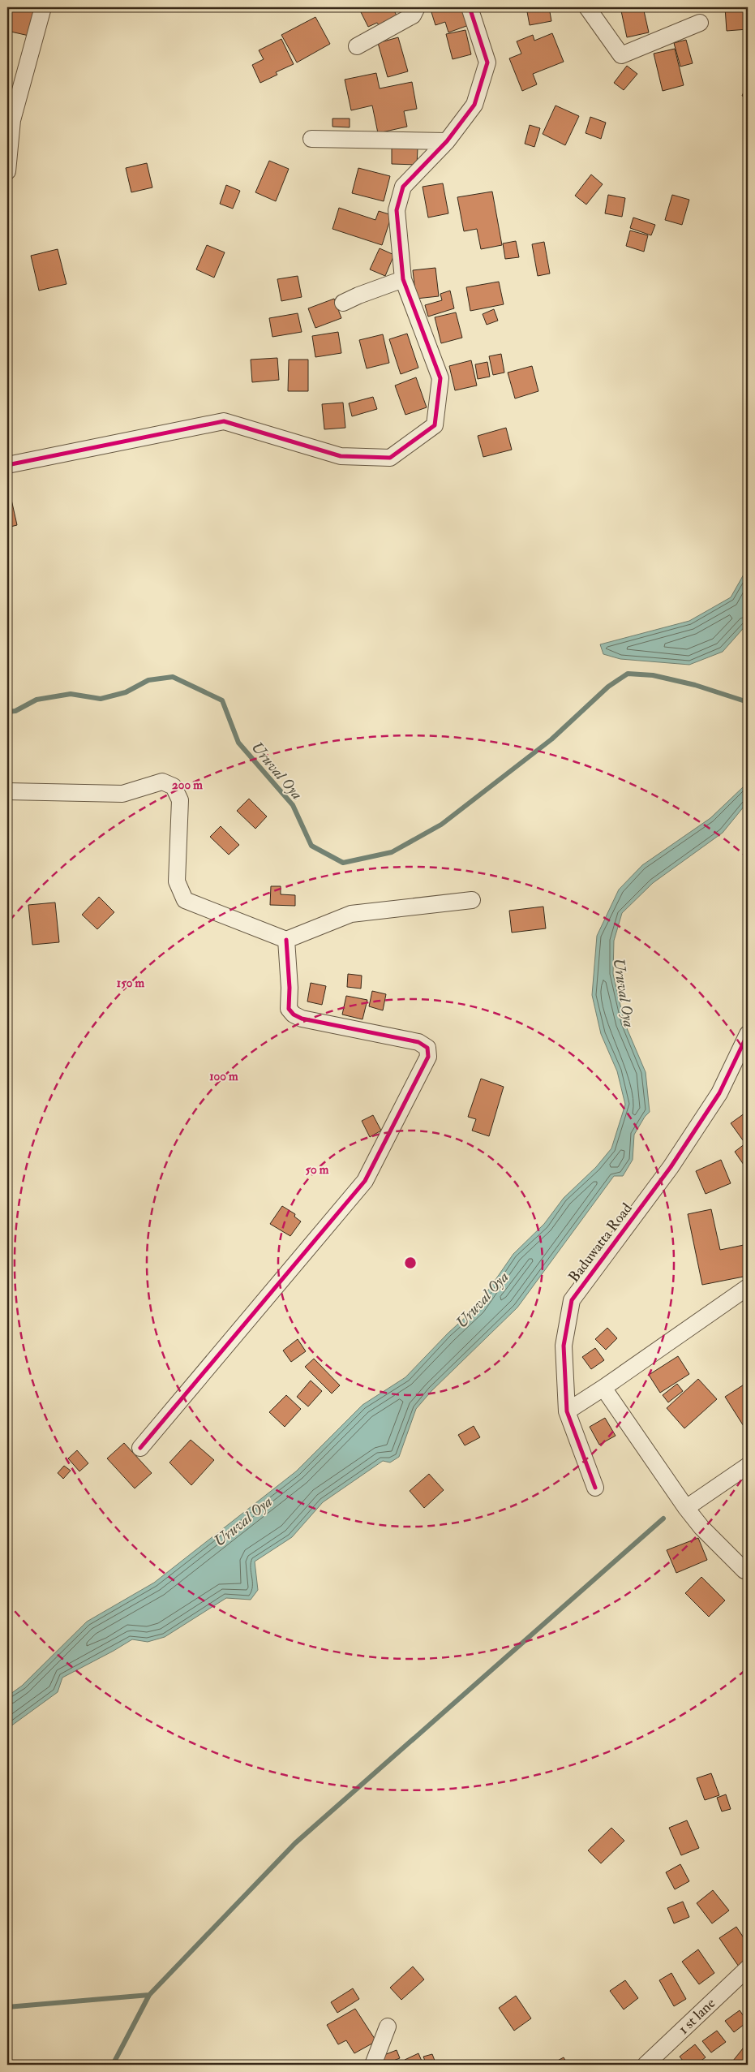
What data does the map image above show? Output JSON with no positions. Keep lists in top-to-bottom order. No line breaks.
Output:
{"streets":{"street":["Baduwatta Road","1 st lane"]},"water":["Uruval Oya"],"rings":["200 m","150 m","100 m","50 m"]}
